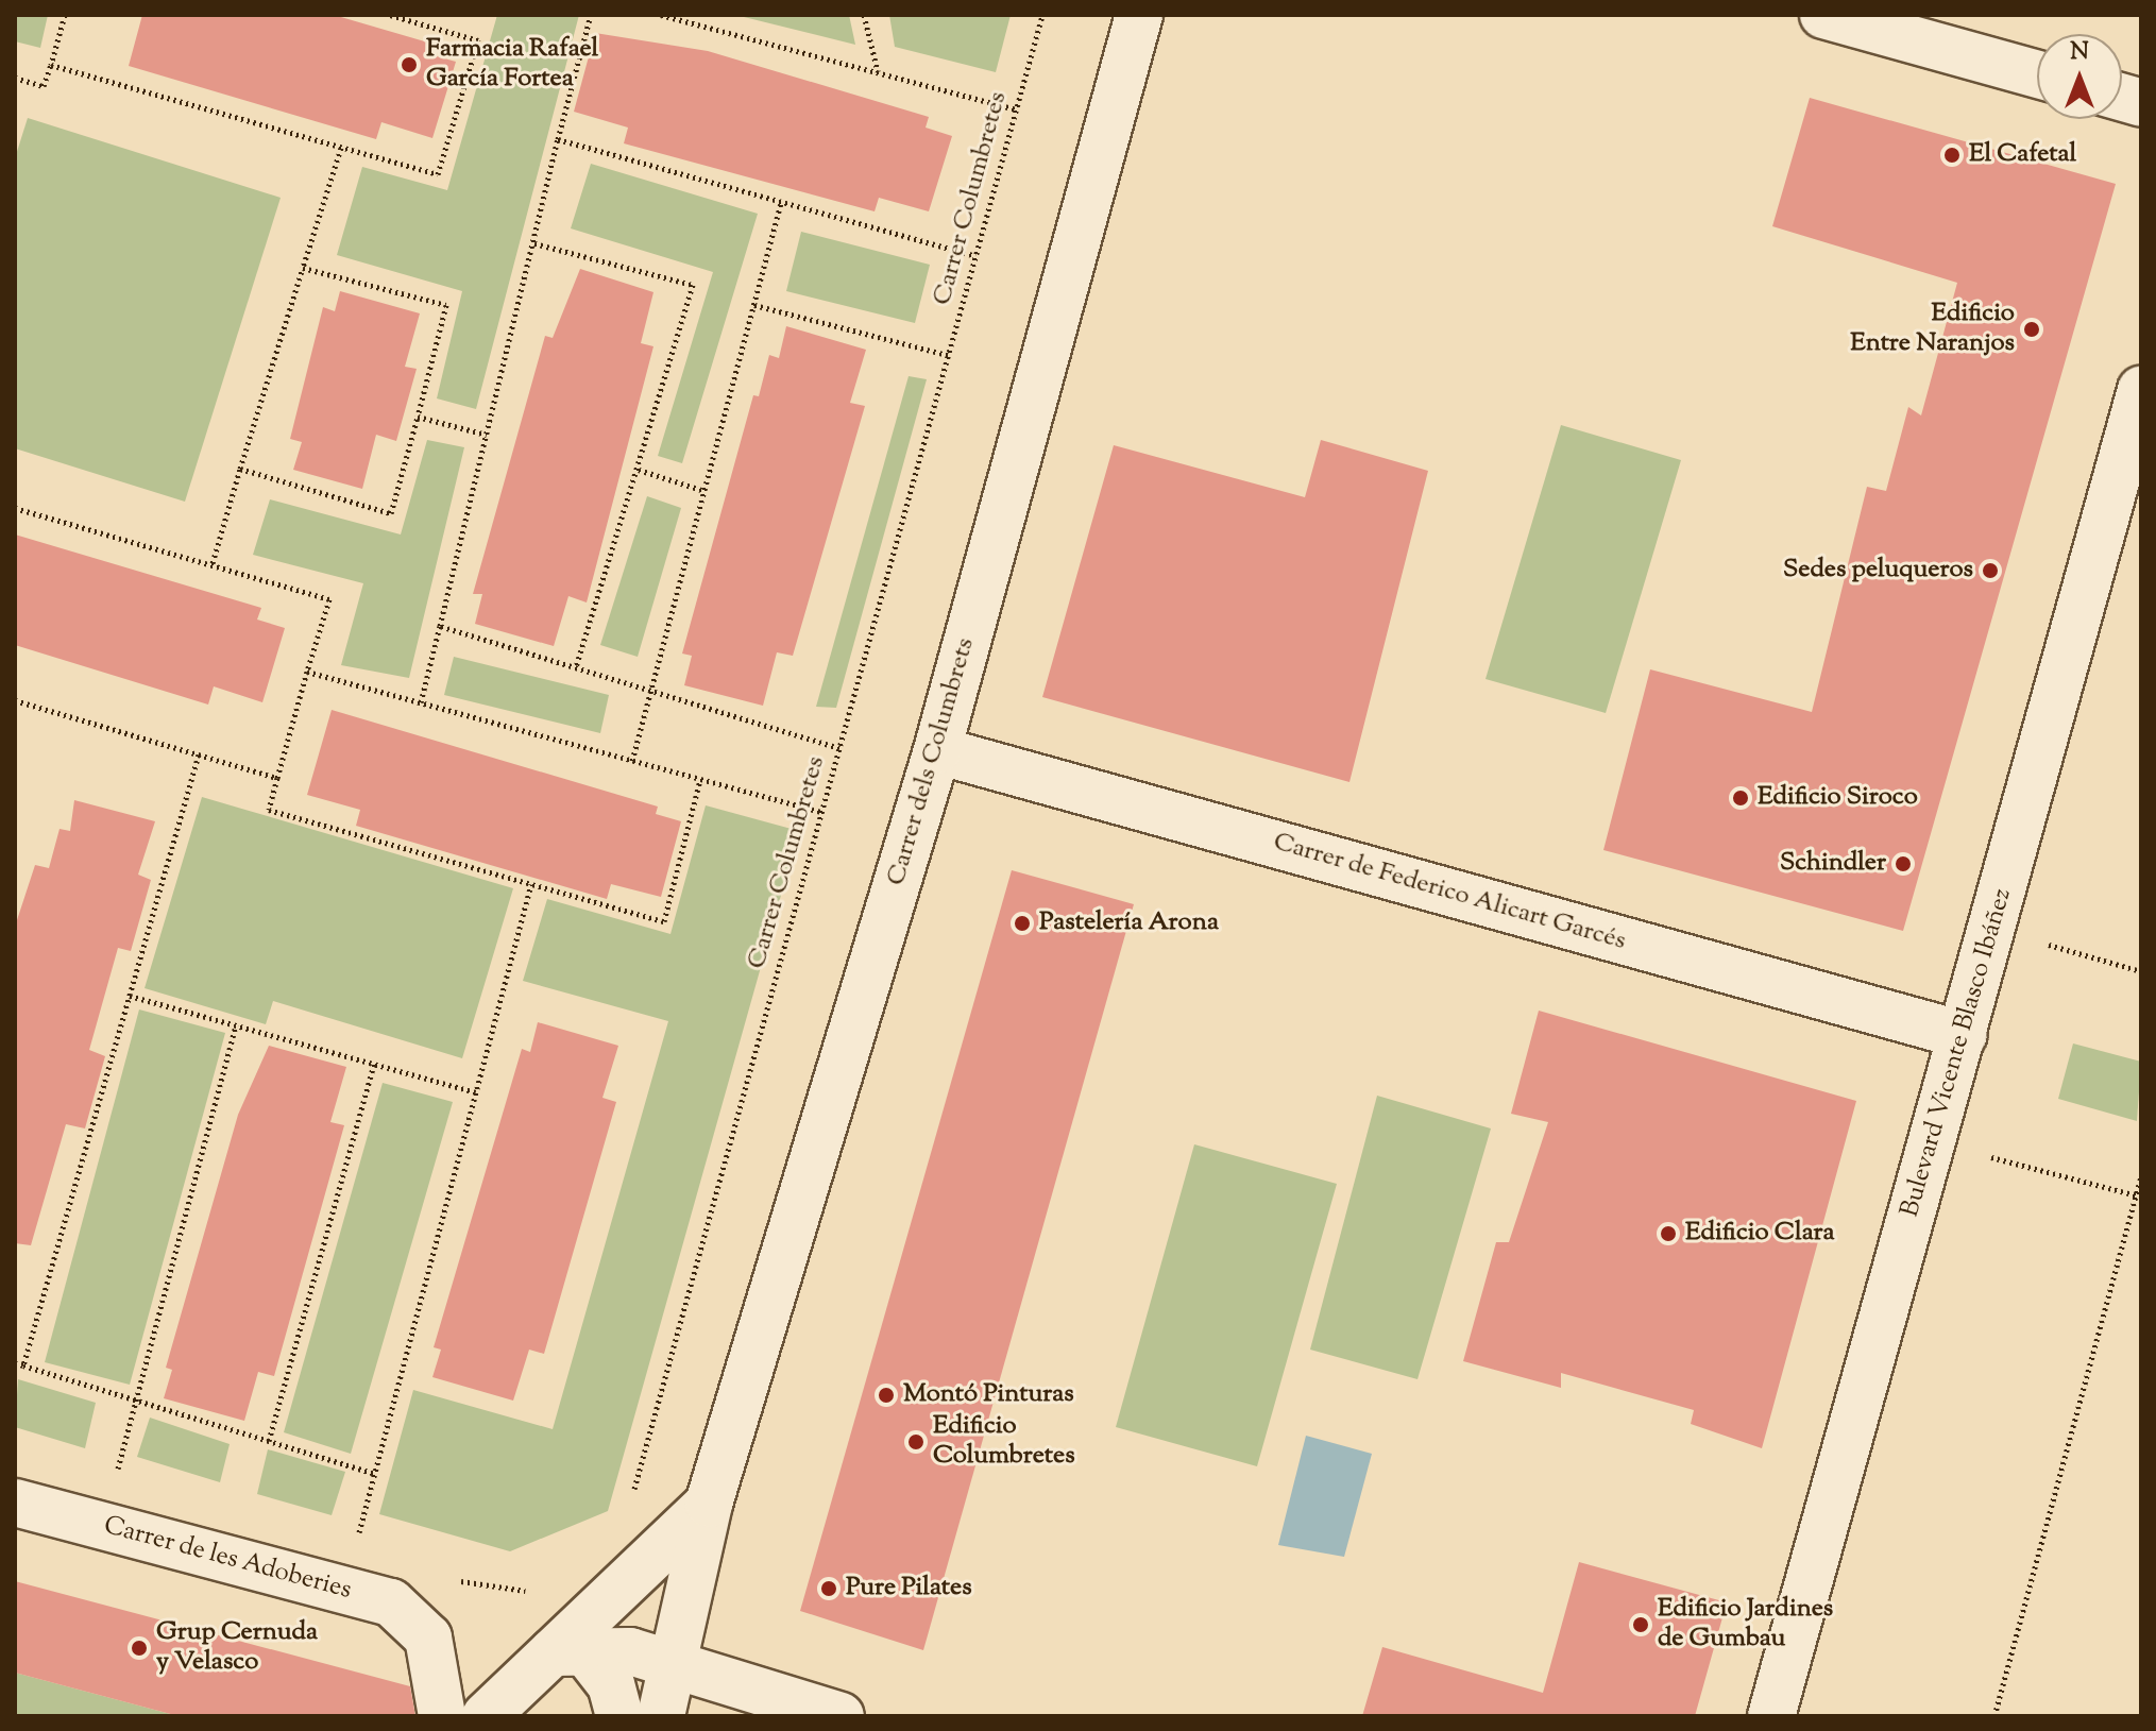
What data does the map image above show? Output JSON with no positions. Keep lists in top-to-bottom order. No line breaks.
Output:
{"streets":{"street":["Carrer dels Columbrets","Carrer de Federico Alicart Garcés","Bulevard Vicente Blasco Ibáñez","Carrer de les Adoberies"],"path":["Carrer Columbretes"]},"crossings":[["Carrer dels Columbrets","Carrer de Federico Alicart Garcés"],["Carrer de Federico Alicart Garcés","Bulevard Vicente Blasco Ibáñez"]],"places":["Farmacia Rafael García Fortea","El Cafetal","Edificio Entre Naranjos","Sedes peluqueros","Edificio Siroco","Schindler","Pastelería Arona","Edificio Clara","Montó Pinturas","Edificio Columbretes","Pure Pilates","Edificio Jardines de Gumbau","Grup Cernuda y Velasco"],"north":"top"}
